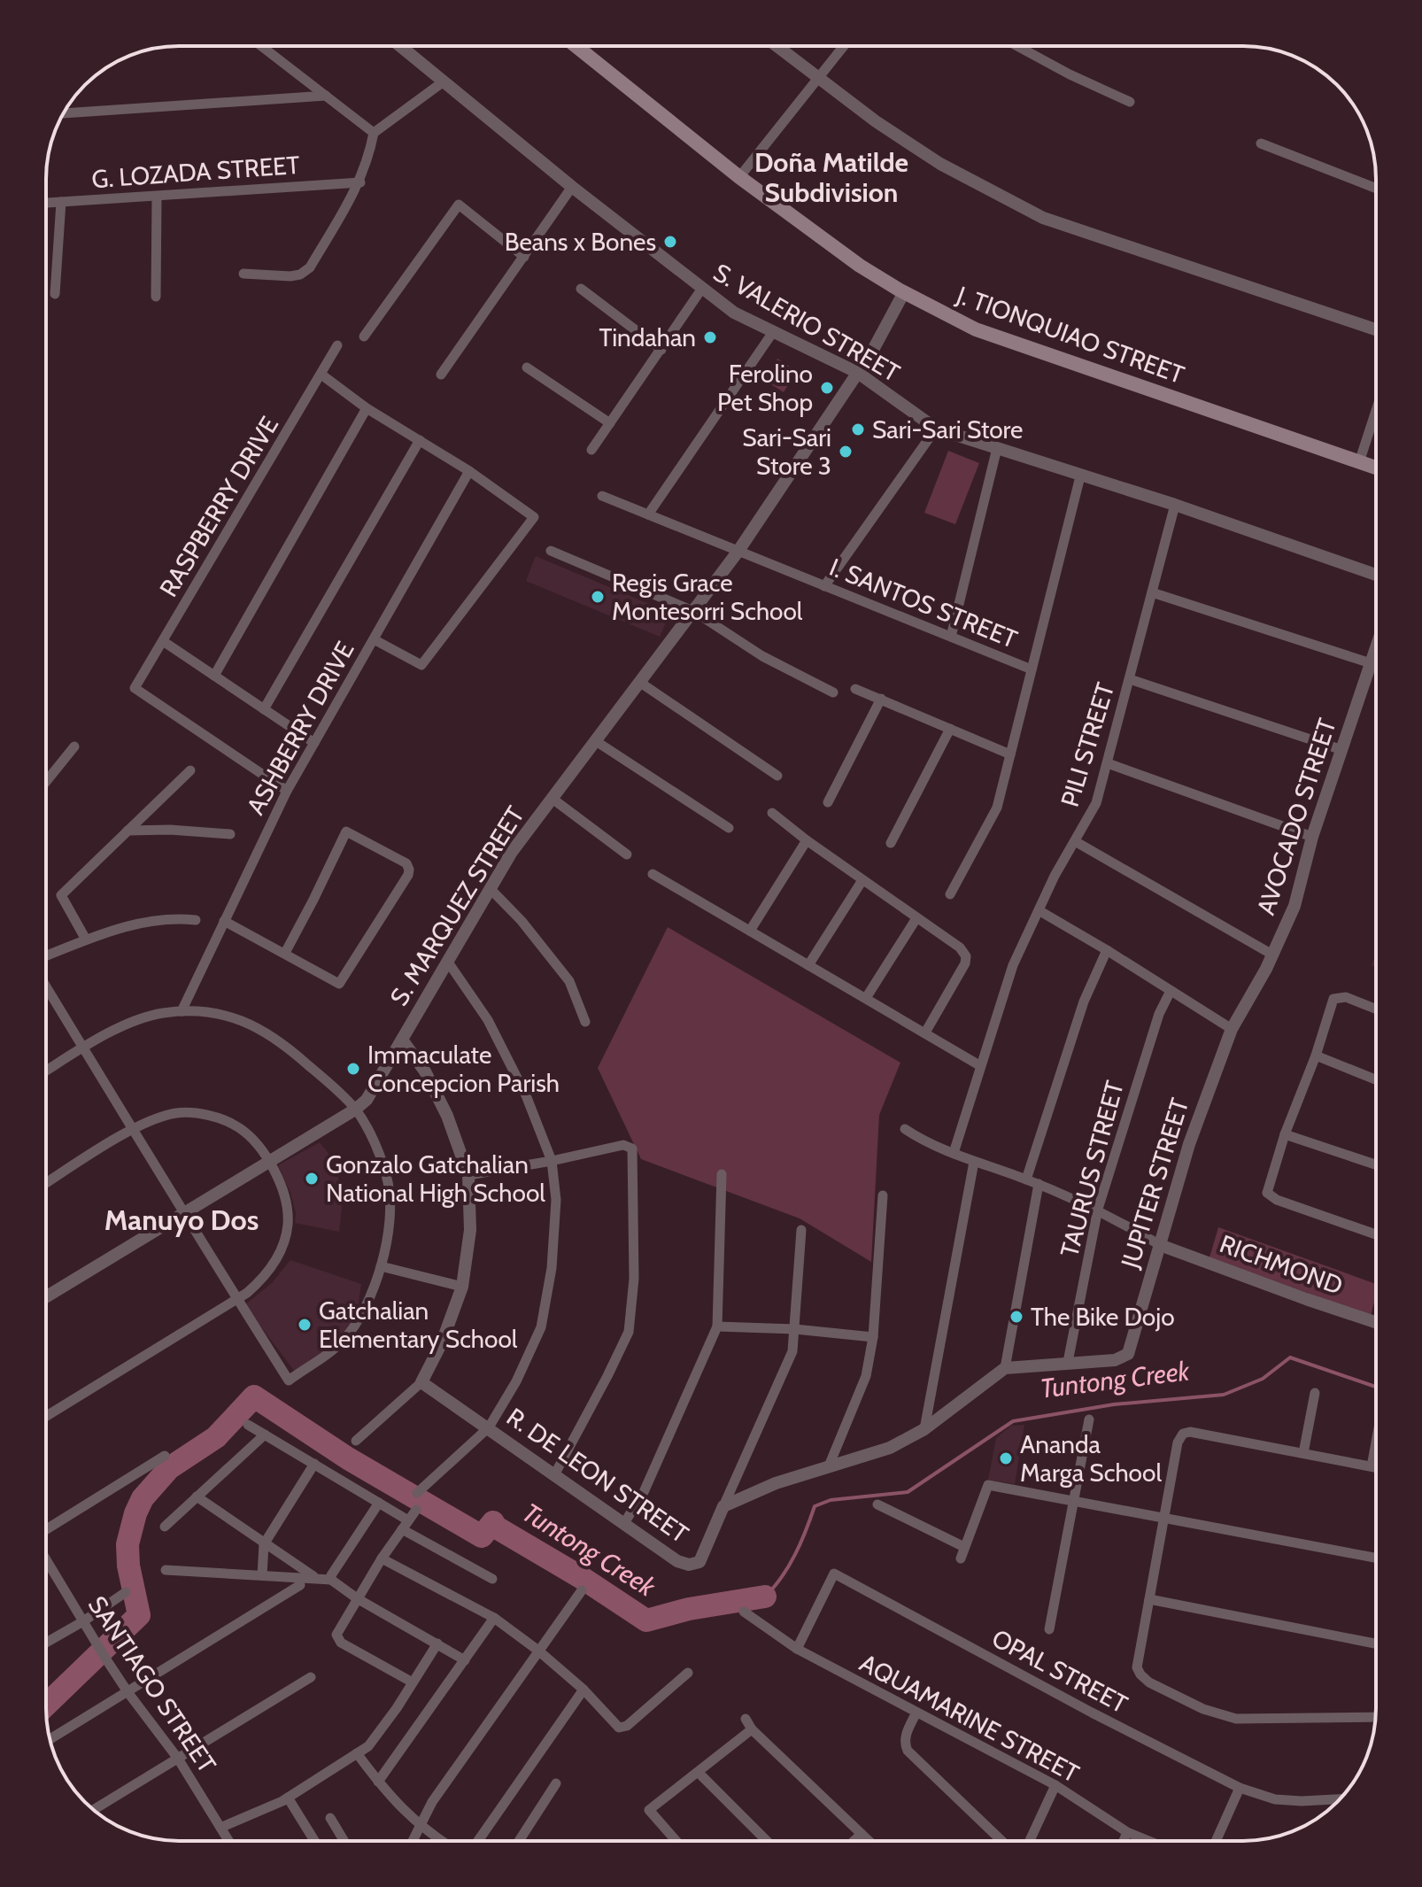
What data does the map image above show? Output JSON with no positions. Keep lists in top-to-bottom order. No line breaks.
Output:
{"streets":{"main road":["J. TIONQUIAO STREET"],"street":["G. LOZADA STREET","S. VALERIO STREET","RASPBERRY DRIVE","I. SANTOS STREET","ASHBERRY DRIVE","PILI STREET","AVOCADO STREET","S. MARQUEZ STREET","TAURUS STREET","JUPITER STREET","RICHMOND","R. DE LEON STREET","OPAL STREET","SANTIAGO STREET","AQUAMARINE STREET"]},"crossings":[["S. VALERIO STREET","PILI STREET"],["S. VALERIO STREET","S. MARQUEZ STREET"],["J. TIONQUIAO STREET","S. MARQUEZ STREET"],["RASPBERRY DRIVE","ASHBERRY DRIVE"],["I. SANTOS STREET","S. MARQUEZ STREET"],["AVOCADO STREET","JUPITER STREET"],["TAURUS STREET","JUPITER STREET"],["JUPITER STREET","RICHMOND"],["OPAL STREET","AQUAMARINE STREET"]],"districts":["Doña Matilde Subdivision","Manuyo Dos"],"water":["Tuntong Creek"],"places":["Beans x Bones","Tindahan","Ferolino Pet Shop","Sari-Sari Store","Sari-Sari Store 3","Regis Grace Montesorri School","Immaculate Concepcion Parish","Gonzalo Gatchalian National High School","The Bike Dojo","Gatchalian Elementary School","Ananda Marga School"]}
